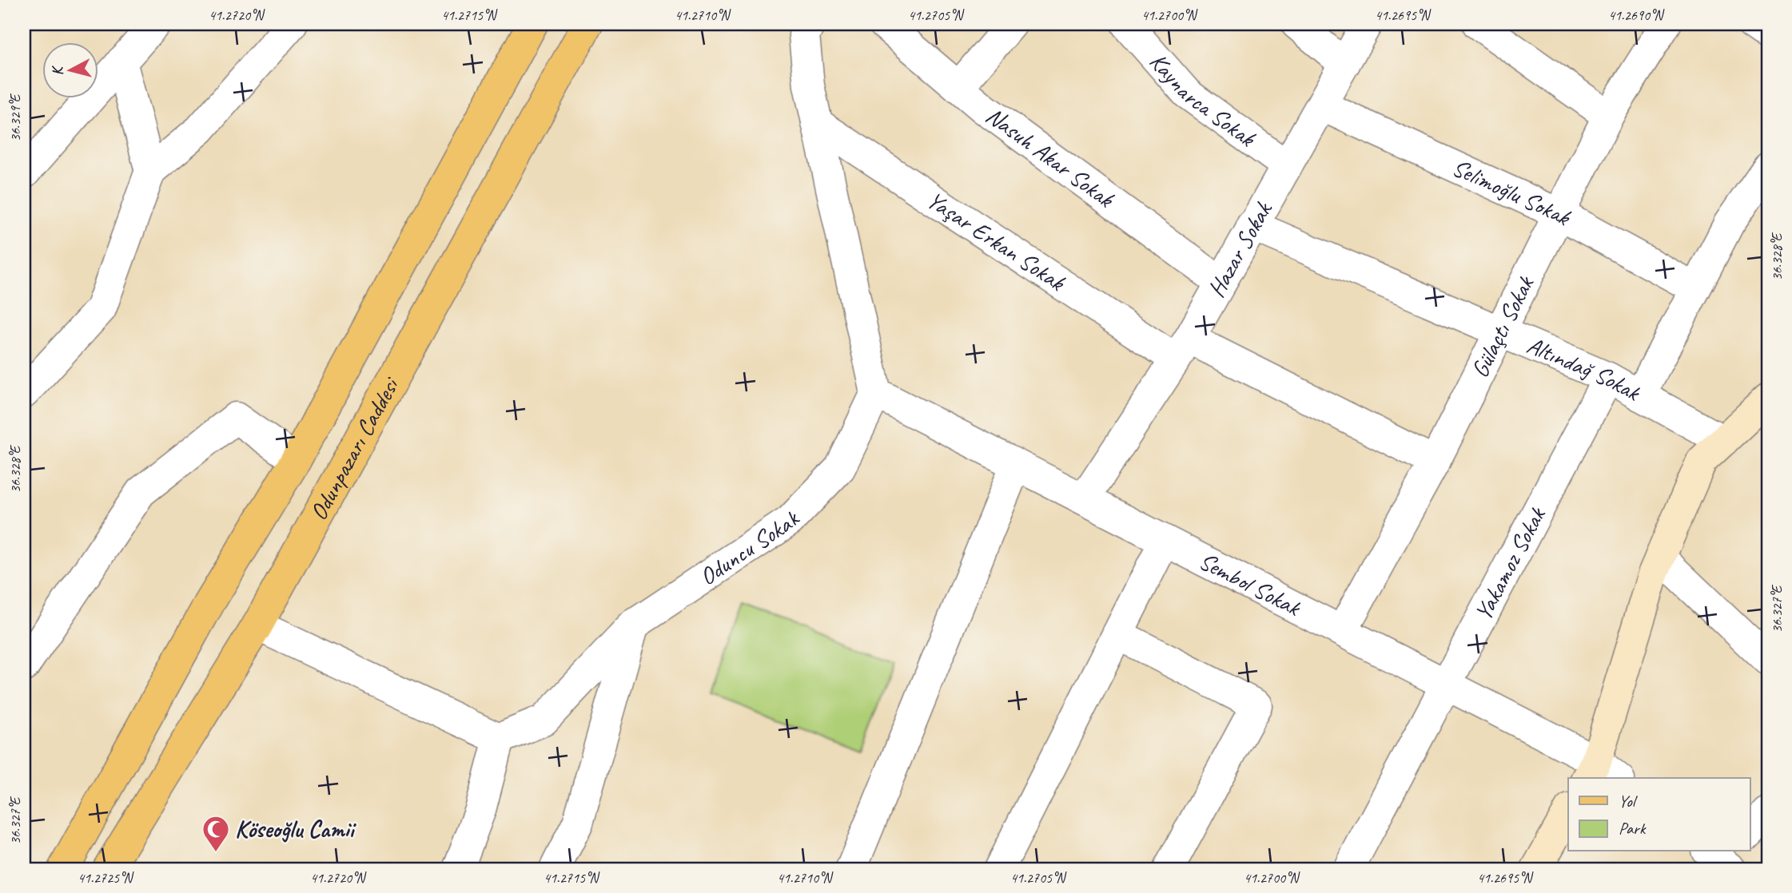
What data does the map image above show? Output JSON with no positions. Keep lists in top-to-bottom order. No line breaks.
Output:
{"streets":{"main road":["Odunpazarı Caddesi"],"street":["Kaynarca Sokak","Nasuh Akar Sokak","Selimoğlu Sokak","Yaşar Erkan Sokak","Hazar Sokak","Gülaçtı Sokak","Altındağ Sokak","Oduncu Sokak","Yakamoz Sokak","Sembol Sokak"]},"crossings":[["Kaynarca Sokak","Hazar Sokak"],["Nasuh Akar Sokak","Hazar Sokak"],["Selimoğlu Sokak","Hazar Sokak"],["Selimoğlu Sokak","Gülaçtı Sokak"],["Yaşar Erkan Sokak","Hazar Sokak"],["Yaşar Erkan Sokak","Gülaçtı Sokak"],["Hazar Sokak","Altındağ Sokak"],["Hazar Sokak","Sembol Sokak"],["Gülaçtı Sokak","Altındağ Sokak"],["Gülaçtı Sokak","Sembol Sokak"],["Altındağ Sokak","Yakamoz Sokak"],["Oduncu Sokak","Sembol Sokak"],["Yakamoz Sokak","Sembol Sokak"]],"places":{"mosque":["Köseoğlu Camii"]},"legend":["Yol","Park"],"north":"left","coordinates":["41.2720°N","41.2715°N","41.2710°N","41.2705°N","41.2700°N","41.2695°N","41.2690°N","36.329°E","36.328°E","36.327°E","41.2725°N"]}
